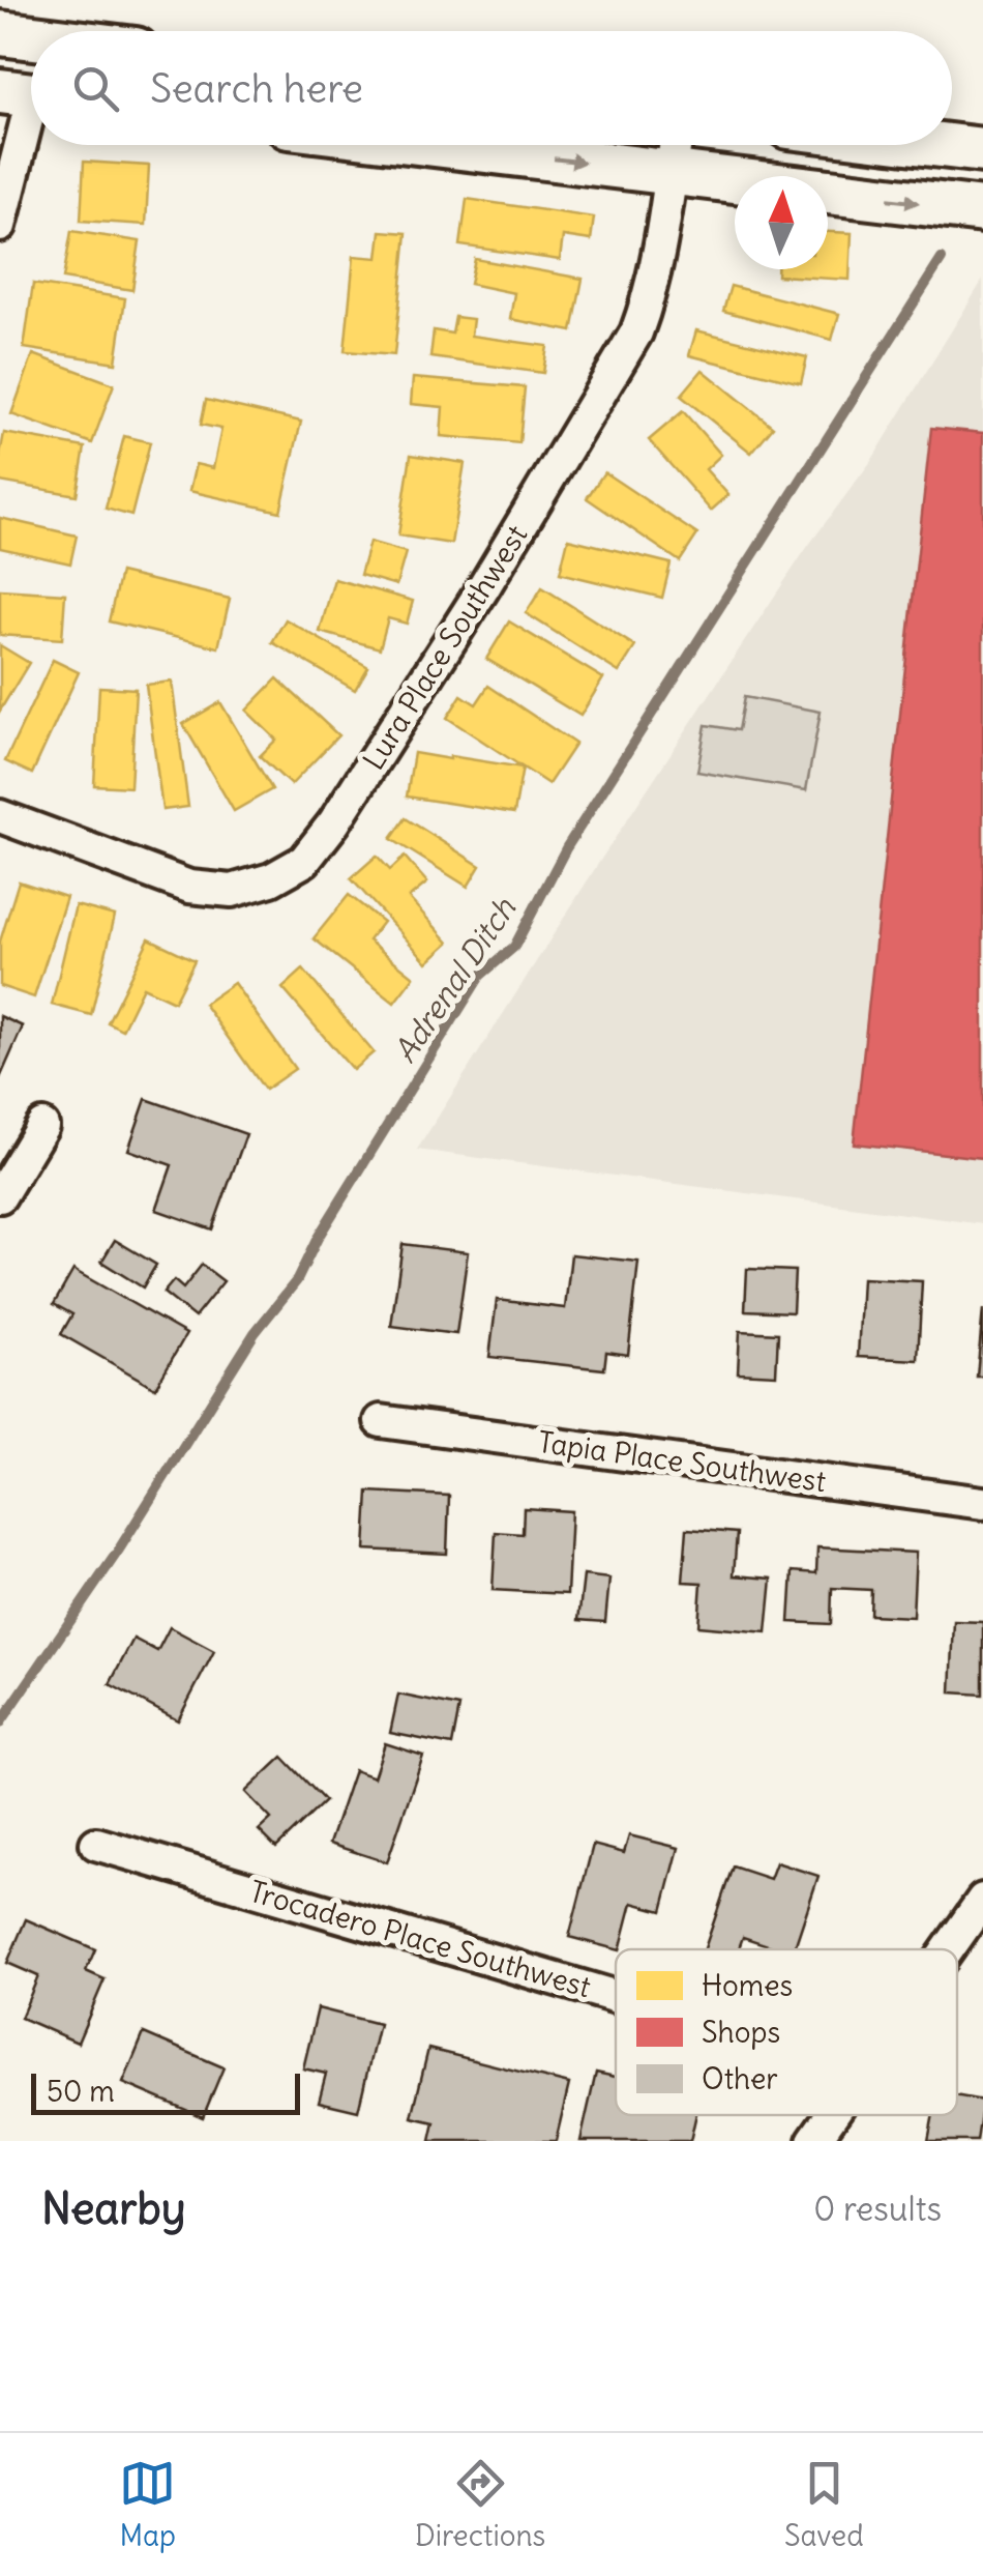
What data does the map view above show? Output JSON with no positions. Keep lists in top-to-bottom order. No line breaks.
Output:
{"streets":{"street":["Lura Place Southwest","Tapia Place Southwest","Trocadero Place Southwest"]},"water":["Adrenal Ditch"],"legend":["Homes","Shops","Other"],"scale_bar":"50 m","north":"top","page":{"search":"Search here","scale":"50 m","heading":["Nearby","0 results"],"nav":["Map","Directions","Saved"]}}
